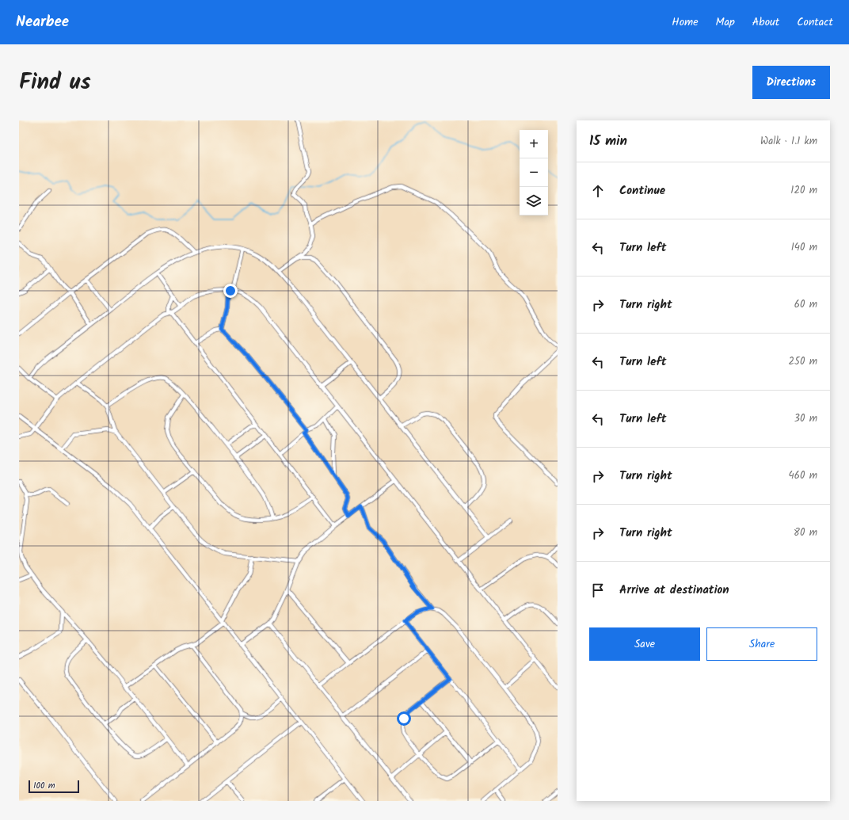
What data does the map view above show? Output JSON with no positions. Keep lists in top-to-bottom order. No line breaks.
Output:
{"scale_bar":"100 m","page":{"header":"Nearbee","nav":["Home","Map","About","Contact"],"title":"Find us","buttons":["Directions",["Save","Share"]],"heading":["15 min","Walk · 1.1 km"],"map_buttons":["+","−"],"list":[["Continue","120 m"],["Turn left","140 m"],["Turn right","60 m"],["Turn left","250 m"],["Turn left","30 m"],["Turn right","460 m"],["Turn right","80 m"],"Arrive at destination"],"scale":"100 m"}}
